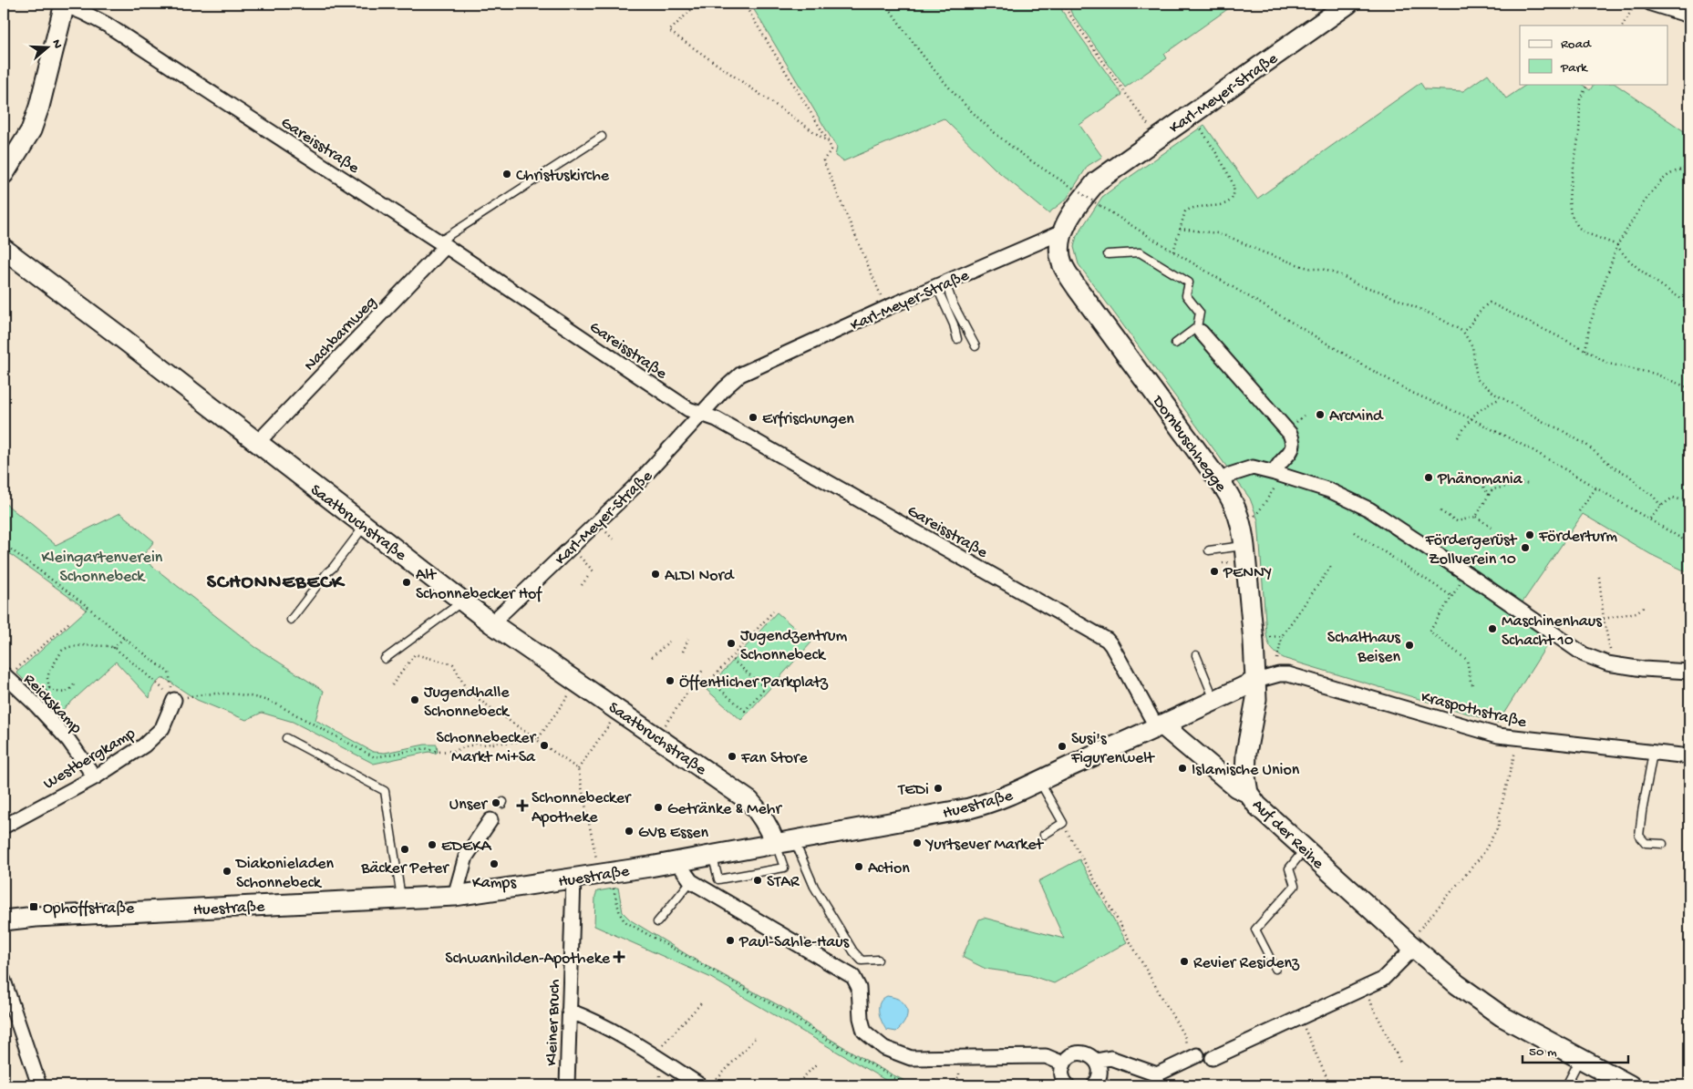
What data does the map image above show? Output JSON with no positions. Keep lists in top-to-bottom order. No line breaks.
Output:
{"streets":{"main road":["Karl-Meyer-Straße","Dornbuschhegge","Saatbruchstraße","Huestraße","Auf der Reihe"],"street":["Gareisstraße","Nachbarnweg","Reickskamp","Kraspothstraße","Westbergkamp","Kleiner Bruch"]},"crossings":[["Karl-Meyer-Straße","Gareisstraße"],["Karl-Meyer-Straße","Dornbuschhegge"],["Karl-Meyer-Straße","Saatbruchstraße"],["Gareisstraße","Nachbarnweg"],["Gareisstraße","Huestraße"],["Nachbarnweg","Saatbruchstraße"],["Dornbuschhegge","Kraspothstraße"],["Dornbuschhegge","Huestraße"],["Dornbuschhegge","Auf der Reihe"],["Saatbruchstraße","Huestraße"],["Reickskamp","Westbergkamp"],["Kraspothstraße","Huestraße"],["Kraspothstraße","Auf der Reihe"],["Huestraße","Auf der Reihe"],["Huestraße","Kleiner Bruch"]],"districts":["SCHONNEBECK"],"parks":["Kleingartenverein Schonnebeck"],"places":{"other":["Christuskirche","ArcMind","Erfrischungen","Phänomania","Förderturm","Fördergerüst Zollverein 10","PENNY","ALDI Nord","Alt Schonnebecker Hof","Maschinenhaus Schacht 10","Jugendzentrum Schonnebeck","Schalthaus Beisen","Öffentlicher Parkplatz","Jugendhalle Schonnebeck","Schonnebecker Markt Mi+Sa","Susi's Figurenwelt","Fan Store","Islamische Union","TEDi","Unser","Getränke & Mehr","GVB Essen","Yurtsever Market","EDEKA","Bäcker Peter","Kamps","Action","Diakonieladen Schonnebeck","STAR","Paul-Sahle-Haus","Revier Residenz"],"health":["Schonnebecker Apotheke","Schwanhilden-Apotheke"],"transit":["Ophoffstraße"]},"legend":["Road","Park"],"scale_bar":"50 m","north":"right"}
